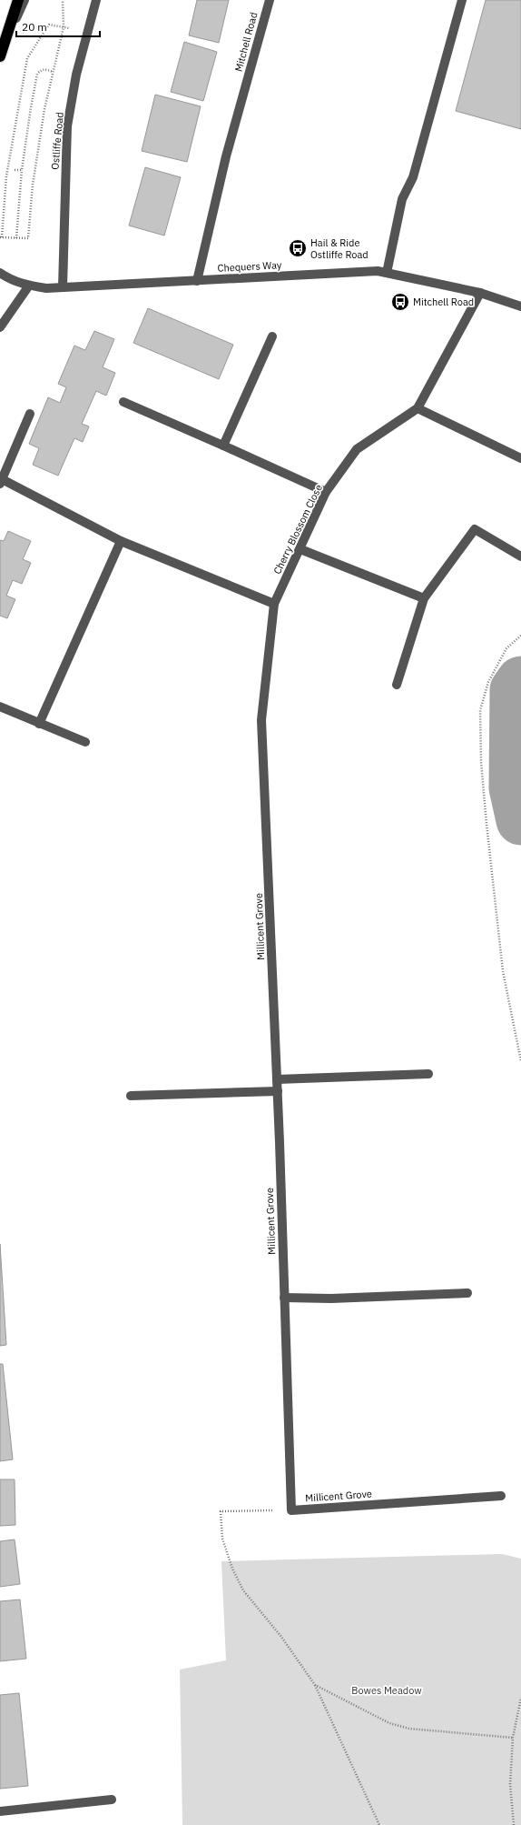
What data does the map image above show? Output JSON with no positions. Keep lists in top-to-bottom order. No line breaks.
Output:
{"streets":{"street":["Mitchell Road","Ostliffe Road","Chequers Way","Cherry Blossom Close","Millicent Grove"]},"crossings":[["Mitchell Road","Chequers Way"],["Ostliffe Road","Chequers Way"],["Chequers Way","Cherry Blossom Close"],["Cherry Blossom Close","Millicent Grove"]],"parks":["Bowes Meadow"],"places":{"bus stop":["Hail & Ride Ostliffe Road","Mitchell Road"]},"scale_bar":"20 m"}
